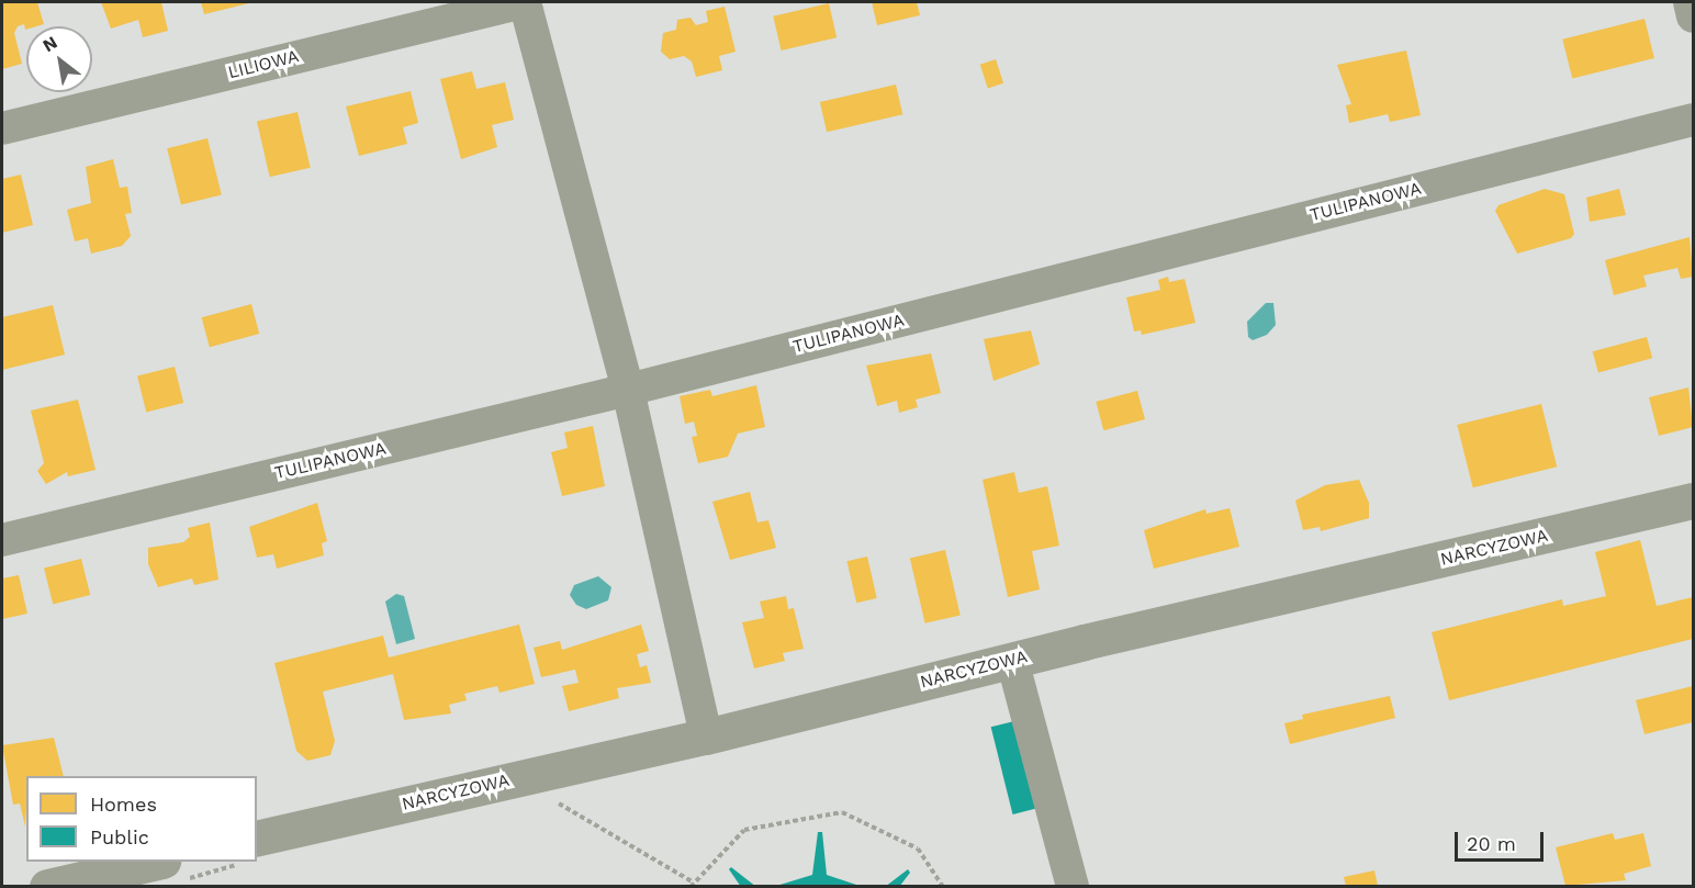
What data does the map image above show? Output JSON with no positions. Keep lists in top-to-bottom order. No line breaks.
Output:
{"streets":{"street":["LILIOWA","TULIPANOWA","NARCYZOWA"]},"legend":["Homes","Public"],"scale_bar":"20 m","north":"top left"}
